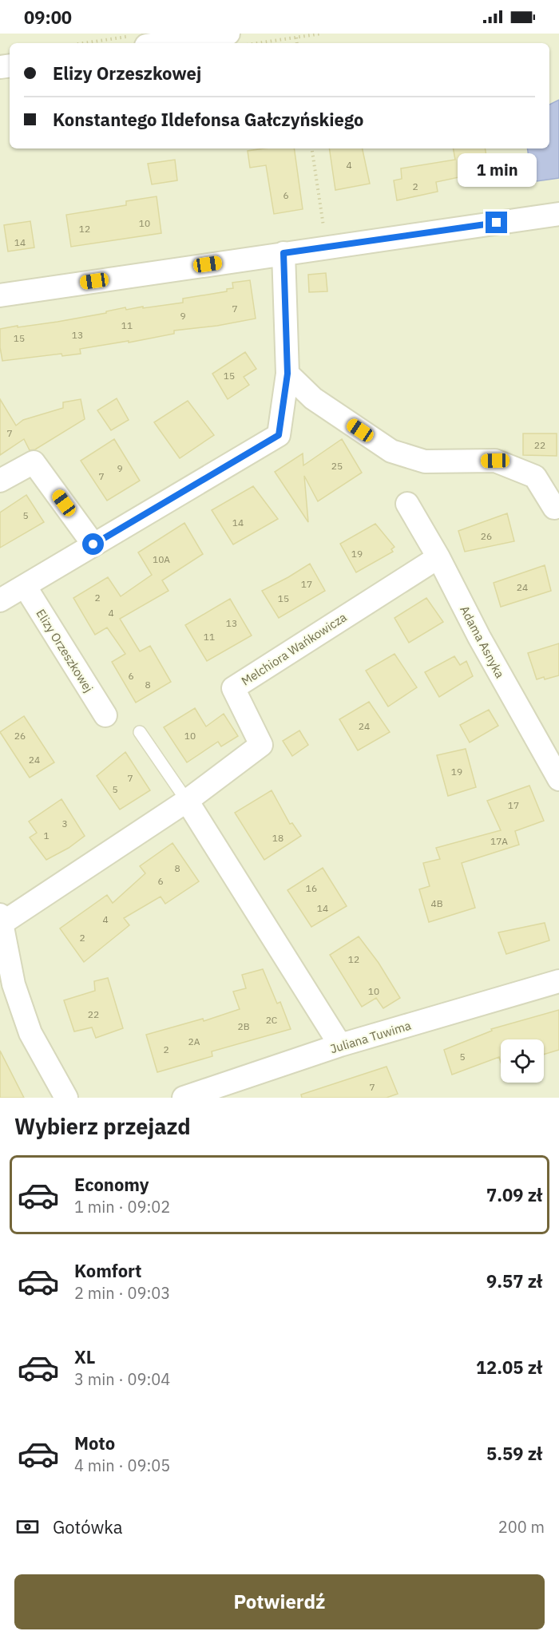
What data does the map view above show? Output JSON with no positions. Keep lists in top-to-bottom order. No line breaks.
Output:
{"streets":{"street":["Adama Asnyka","Melchiora Wańkowicza","Elizy Orzeszkowej","Juliana Tuwima"]},"crossings":[["Adama Asnyka","Melchiora Wańkowicza"]],"house_numbers":["4","2","6","10","12","14","7","9","11","13","15","15","7","22","25","9","7","5","14","26","19","10A","17","24","2","15","4","13","11","6","8","24","26","10","24","19","7","5","17","3","1","18","17A","8","6","16","4B","14","4","2","12","10","22","2C","2B","2A","2","5","7"],"page":{"status":"09:00","banner":["Elizy Orzeszkowej","Konstantego Ildefonsa Gałczyńskiego"],"bubble":"1 min","heading":"Wybierz przejazd","list":[{"name":"Economy","note":"1 min · 09:02","value":"7.09 zł"},{"name":"Komfort","note":"2 min · 09:03","value":"9.57 zł"},{"name":"XL","note":"3 min · 09:04","value":"12.05 zł"},{"name":"Moto","note":"4 min · 09:05","value":"5.59 zł"}],"pay":["Gotówka","200 m"],"buttons":"Potwierdź"}}
